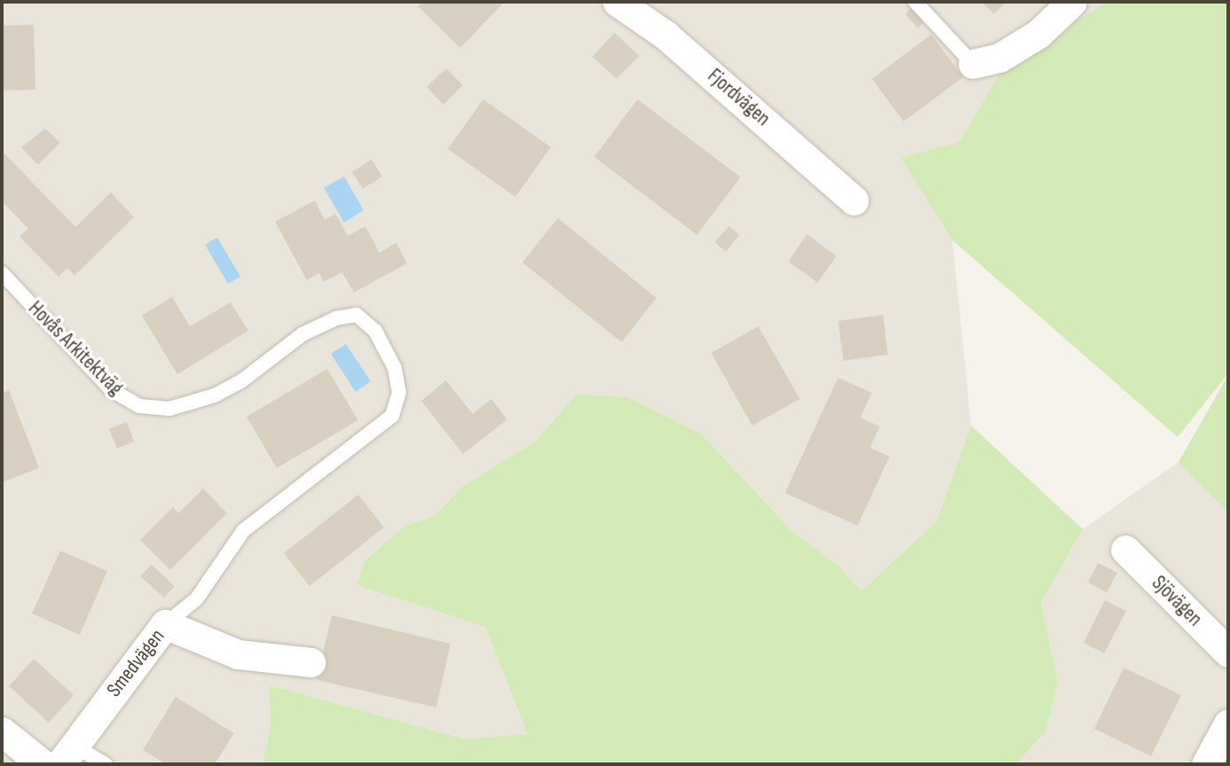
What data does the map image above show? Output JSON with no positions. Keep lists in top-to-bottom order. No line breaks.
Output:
{"streets":{"street":["Fjordvägen","Sjövägen","Smedvägen"],"lane":["Hovås Arkitektväg"]},"crossings":[["Hovås Arkitektväg","Smedvägen"]]}
